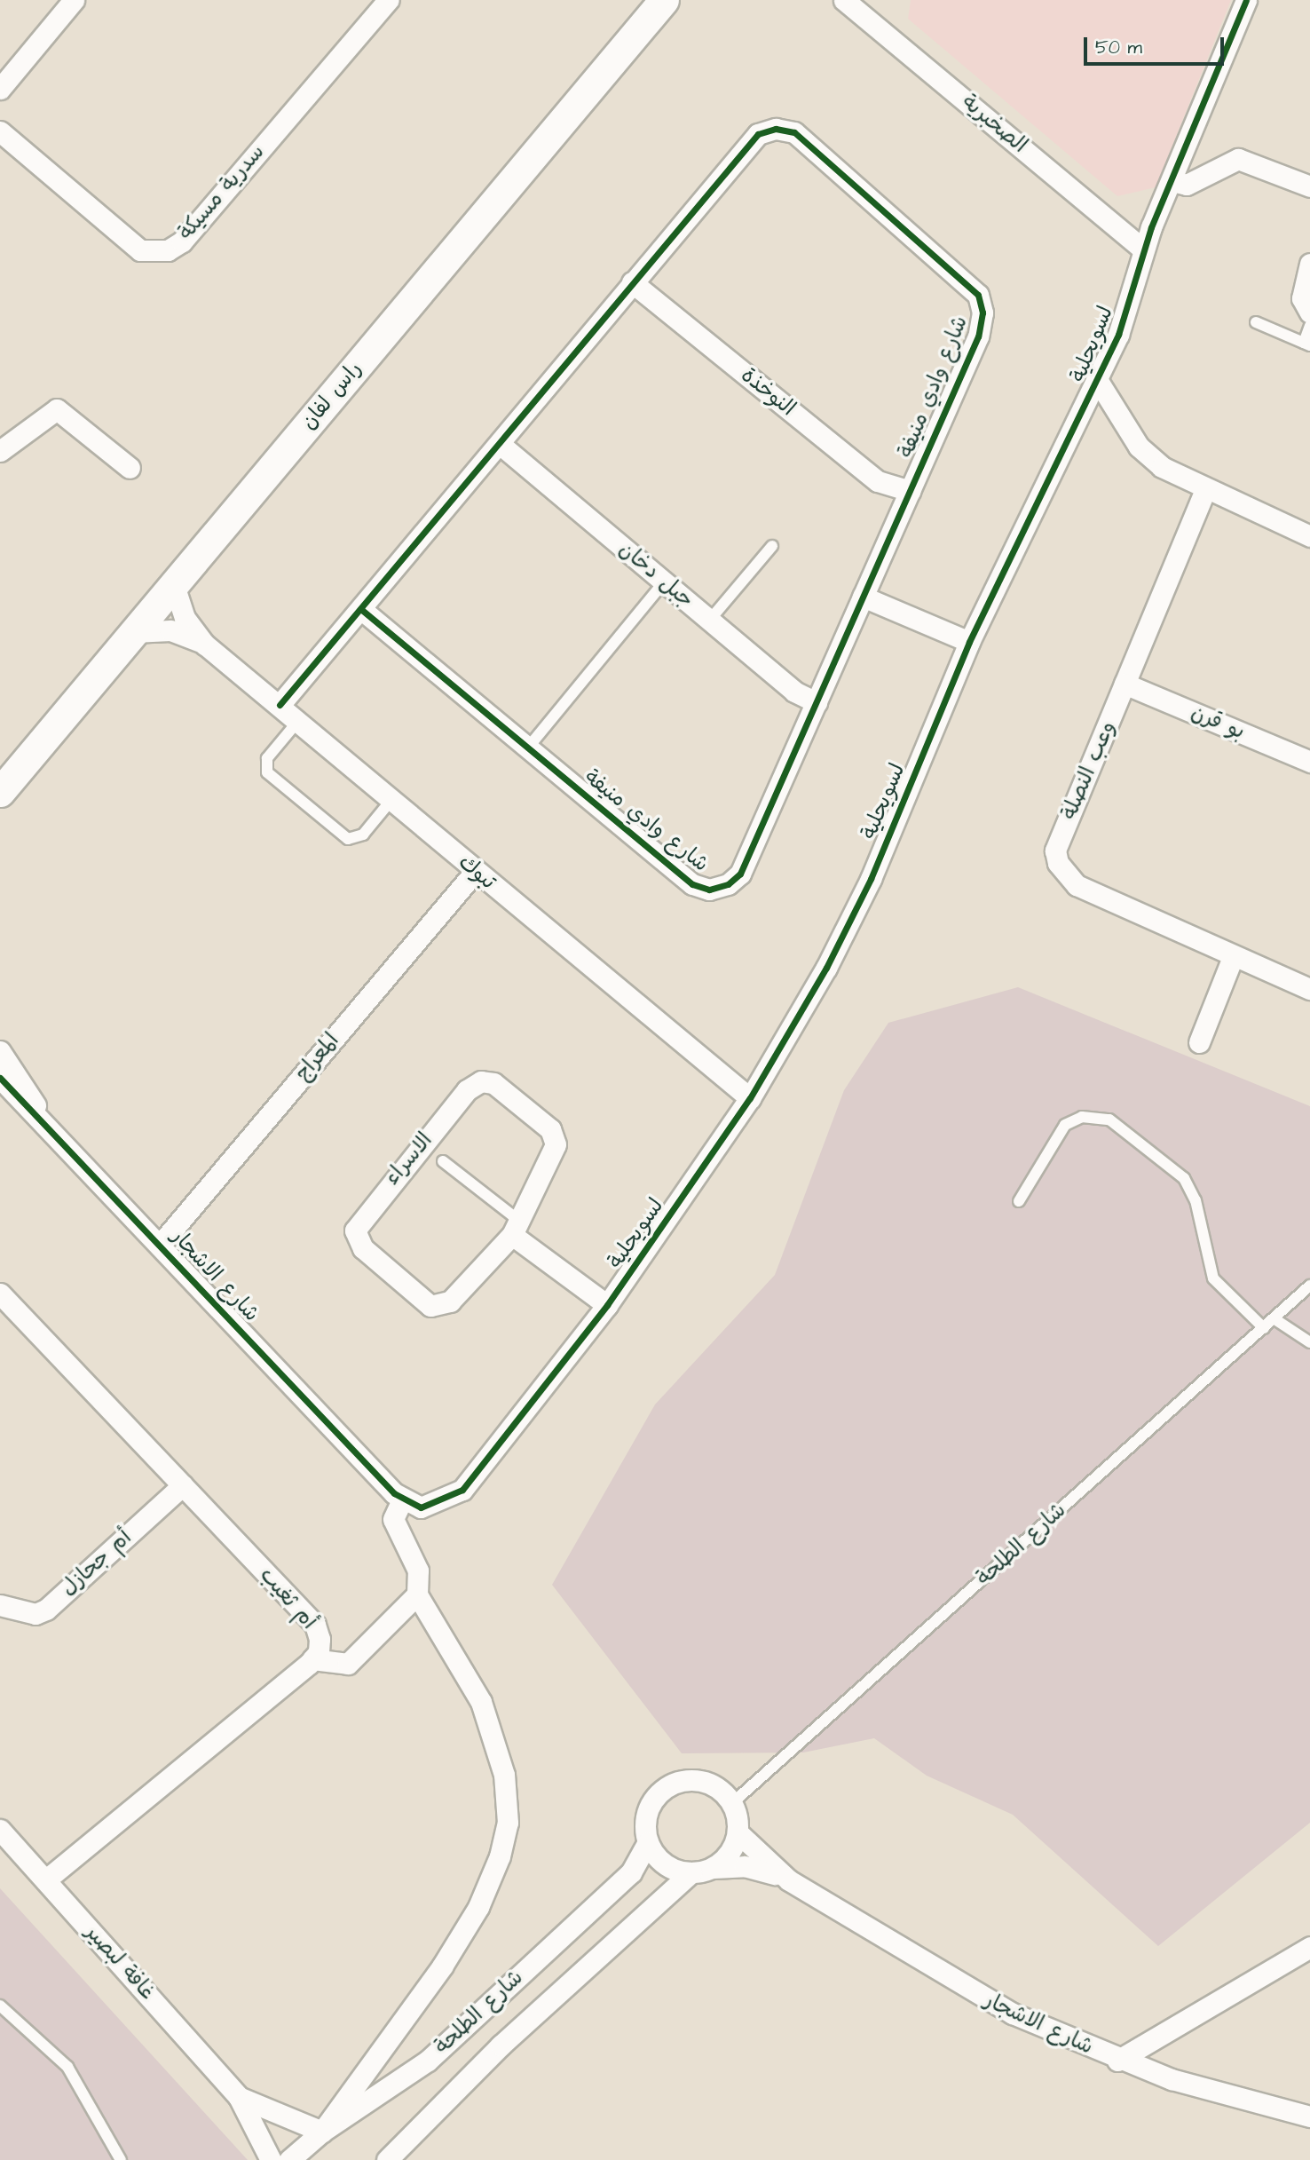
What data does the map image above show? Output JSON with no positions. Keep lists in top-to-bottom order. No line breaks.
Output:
{"streets":{"street":["الصخبرية","سدرية مسيكة","لسويحلية","شارع وادي منيفة","النوخذة","راس لفان","جبل دخان","بو قرن","وعب النصلة","تبوك","المعراج","الاسراء","شارع الاشجار","شارع الطلحة","أم جحازل","أم ثغيب","غافة لبصير"]},"crossings":[["الصخبرية","لسويحلية"],["لسويحلية","تبوك"],["لسويحلية","شارع الاشجار"],["شارع وادي منيفة","النوخذة"],["شارع وادي منيفة","جبل دخان"],["شارع وادي منيفة","تبوك"],["راس لفان","تبوك"],["بو قرن","وعب النصلة"],["تبوك","المعراج"],["المعراج","شارع الاشجار"],["شارع الاشجار","شارع الطلحة"],["شارع الطلحة","غافة لبصير"],["أم جحازل","أم ثغيب"],["أم ثغيب","غافة لبصير"]],"scale_bar":"50 m"}
